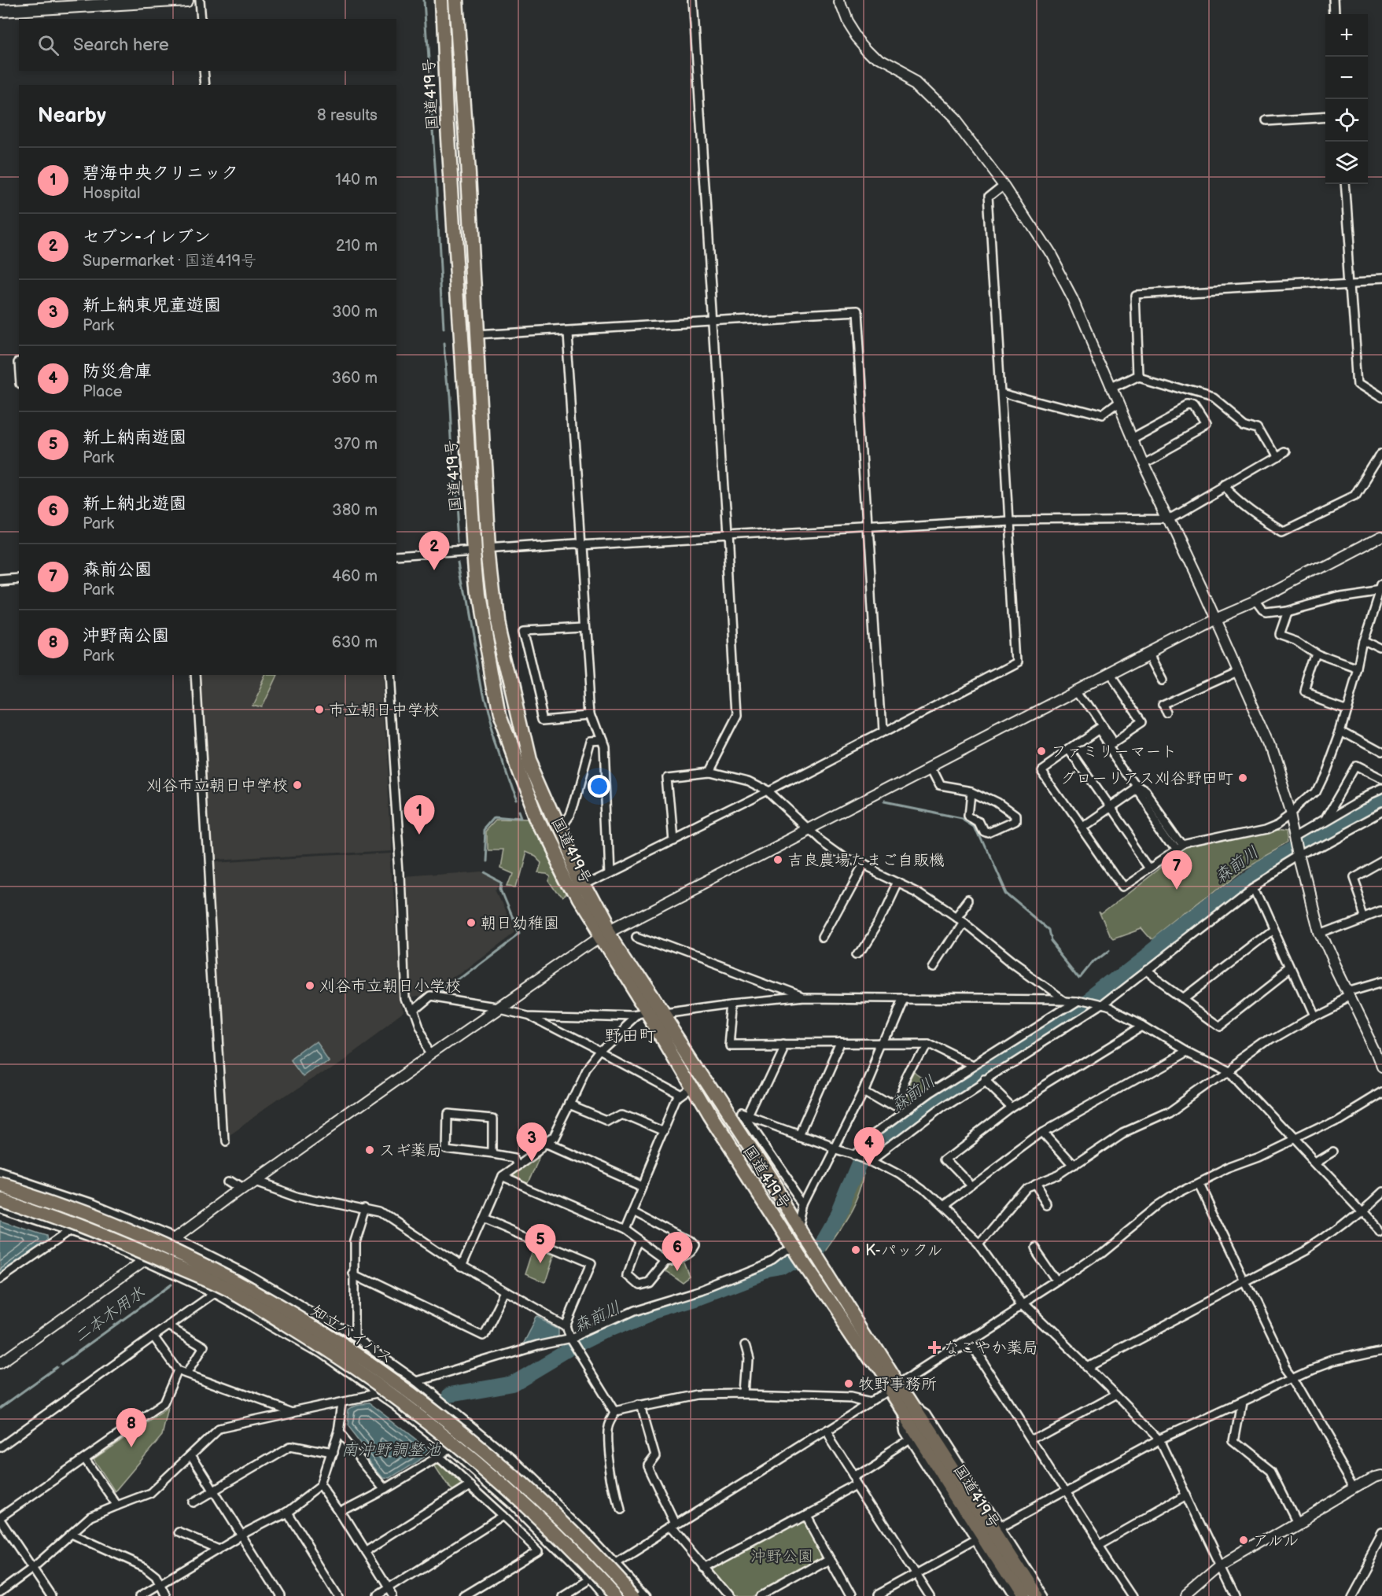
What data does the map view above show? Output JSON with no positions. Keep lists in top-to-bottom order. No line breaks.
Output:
{"streets":{"highway":["国道419号","知立バイパス"]},"districts":["野田町"],"water":["森前川","二本木用水","南沖野調整池"],"parks":["沖野公園"],"places":{"other":["市立朝日中学校","ファミリーマート","グローリアス刈谷野田町","刈谷市立朝日中学校","吉良農場たまご自販機","朝日幼稚園","刈谷市立朝日小学校","スギ薬局","K-パックル","牧野事務所","アルル"],"health":["なごやか薬局"]},"page":{"map_buttons":["+","−"],"search":"Search here","heading":["Nearby","8 results"],"list":[{"mark":"1","name":"碧海中央クリニック","note":"Hospital","value":"140 m"},{"mark":"2","name":"セブン-イレブン","note":"Supermarket · 国道419号","value":"210 m"},{"mark":"3","name":"新上納東児童遊園","note":"Park","value":"300 m"},{"mark":"4","name":"防災倉庫","note":"Place","value":"360 m"},{"mark":"5","name":"新上納南遊園","note":"Park","value":"370 m"},{"mark":"6","name":"新上納北遊園","note":"Park","value":"380 m"},{"mark":"7","name":"森前公園","note":"Park","value":"460 m"},{"mark":"8","name":"沖野南公園","note":"Park","value":"630 m"}],"pins":["2","1","7","3","4","5","6","8"]}}
